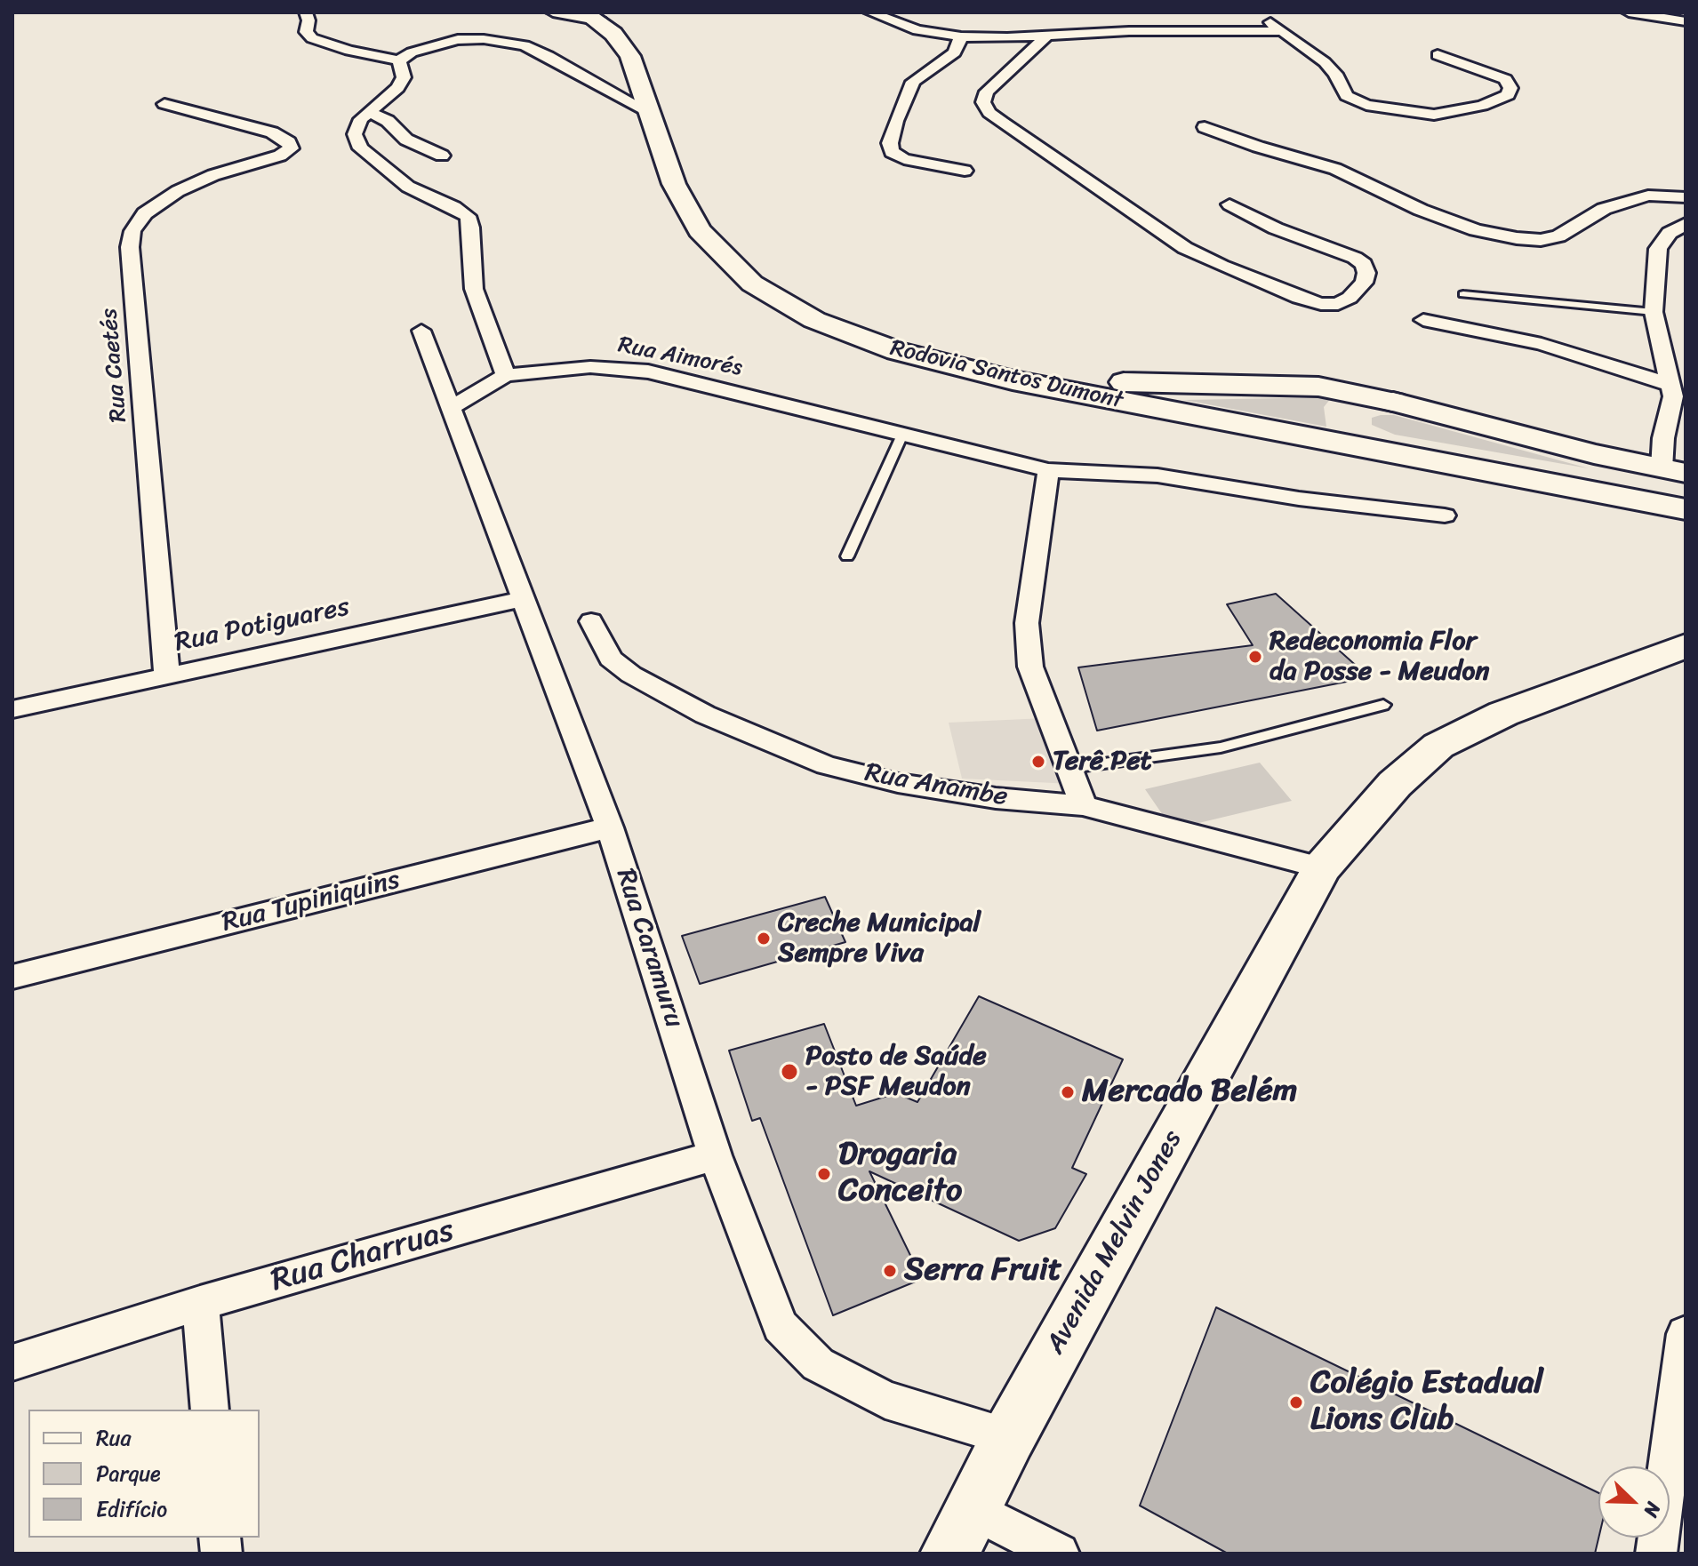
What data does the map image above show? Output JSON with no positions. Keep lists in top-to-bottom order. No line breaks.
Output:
{"streets":{"main road":["Rodovia Santos Dumont","Avenida Melvin Jones"],"street":["Rua Aimorés","Rua Caetés","Rua Potiguares","Rua Anambe","Rua Tupiniquins","Rua Caramuru","Rua Charruas"]},"crossings":[["Rua Caetés","Rua Potiguares"],["Rua Potiguares","Rua Caramuru"],["Rua Anambe","Avenida Melvin Jones"],["Rua Tupiniquins","Rua Caramuru"],["Rua Caramuru","Avenida Melvin Jones"],["Rua Caramuru","Rua Charruas"]],"places":["Redeconomia Flor da Posse - Meudon","Terê Pet","Creche Municipal Sempre Viva","Posto de Saúde - PSF Meudon","Mercado Belém","Drogaria Conceito","Serra Fruit","Colégio Estadual Lions Club"],"legend":["Rua","Parque","Edifício"],"north":"bottom right"}
